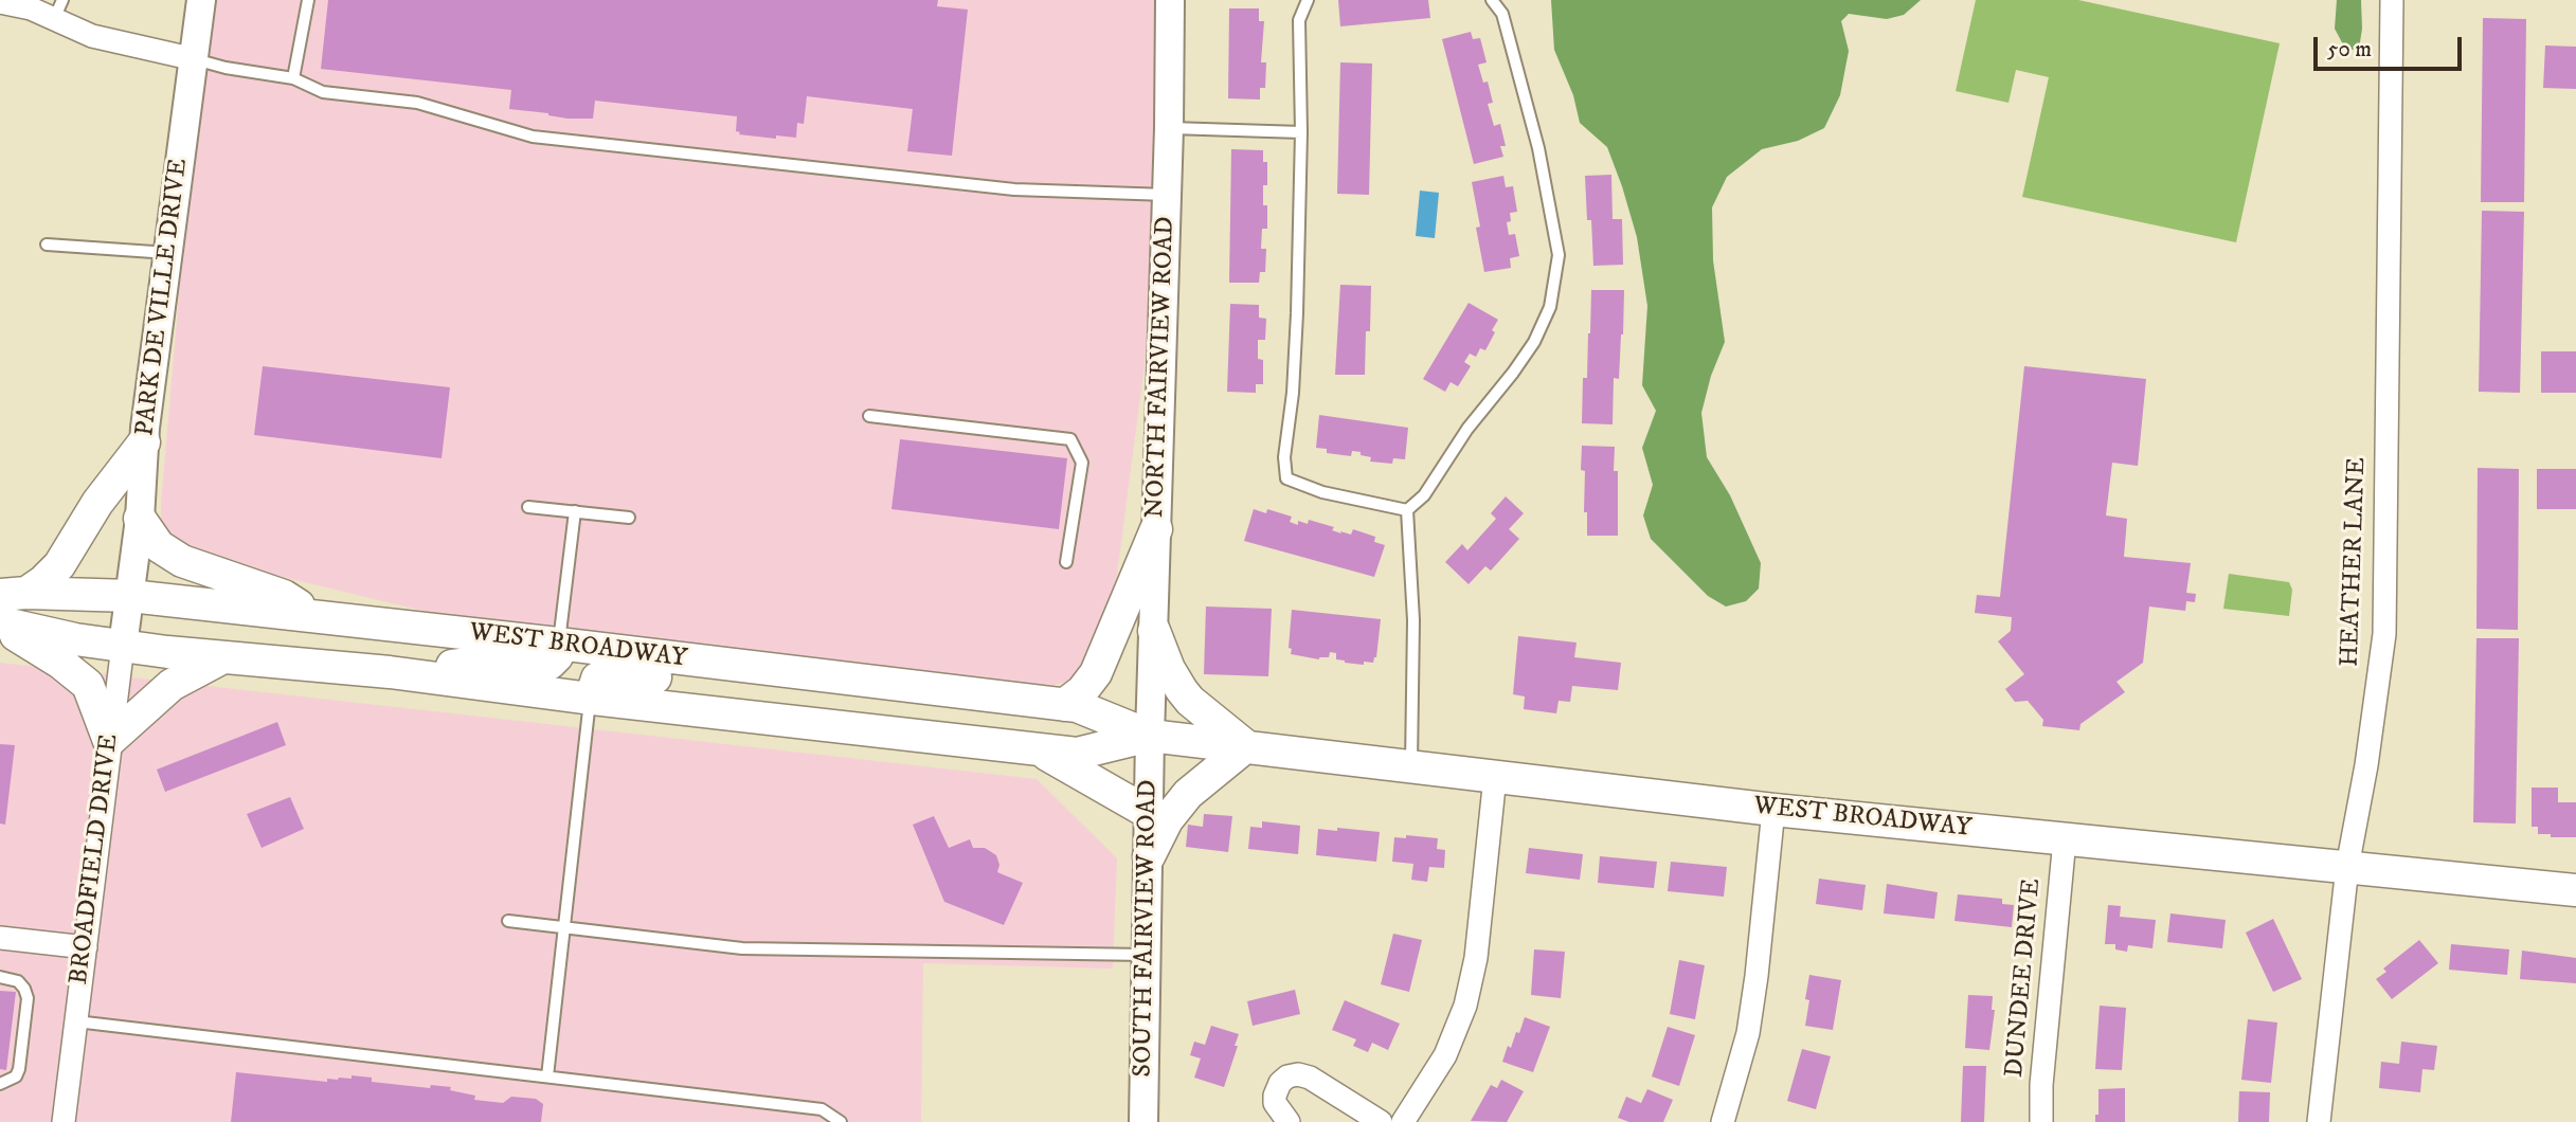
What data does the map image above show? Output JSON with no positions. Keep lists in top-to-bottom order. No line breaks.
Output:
{"streets":{"main road":["WEST BROADWAY"],"street":["PARK DE VILLE DRIVE","NORTH FAIRVIEW ROAD","HEATHER LANE","BROADFIELD DRIVE","SOUTH FAIRVIEW ROAD","DUNDEE DRIVE"]},"crossings":[["PARK DE VILLE DRIVE","WEST BROADWAY"],["PARK DE VILLE DRIVE","BROADFIELD DRIVE"],["NORTH FAIRVIEW ROAD","WEST BROADWAY"],["NORTH FAIRVIEW ROAD","SOUTH FAIRVIEW ROAD"],["HEATHER LANE","WEST BROADWAY"],["WEST BROADWAY","BROADFIELD DRIVE"],["WEST BROADWAY","SOUTH FAIRVIEW ROAD"],["WEST BROADWAY","DUNDEE DRIVE"]],"scale_bar":"50 m"}
